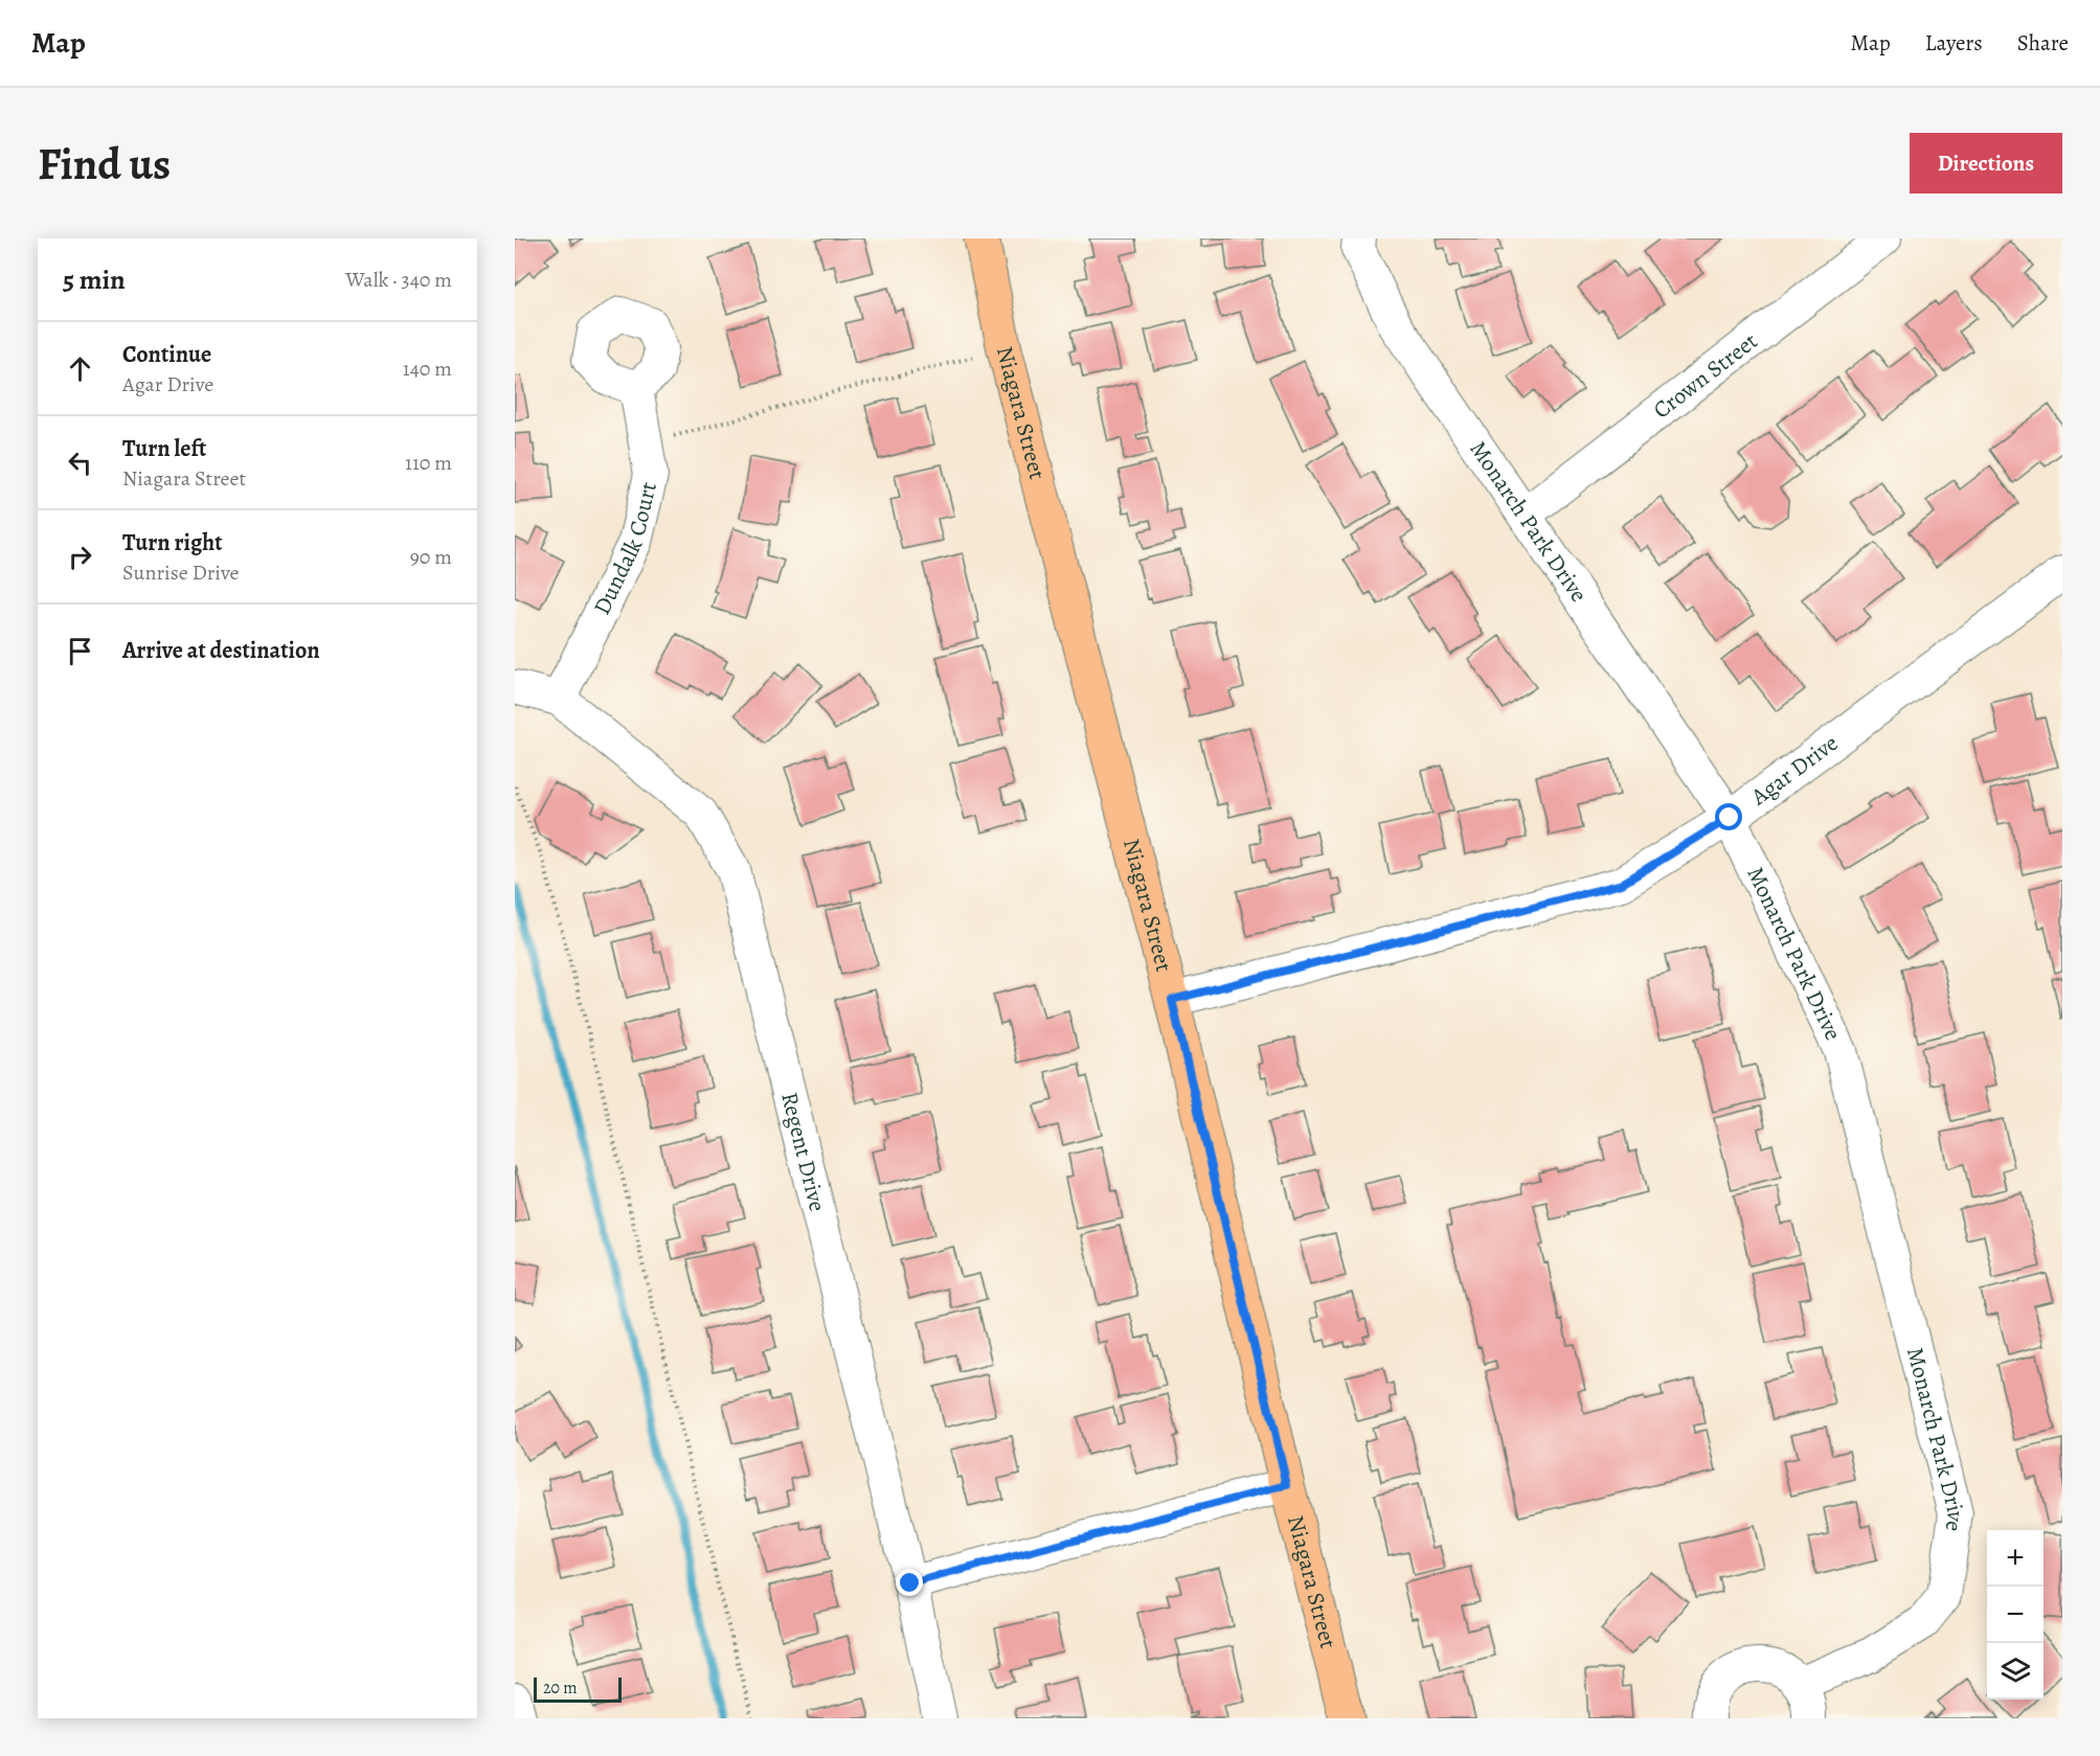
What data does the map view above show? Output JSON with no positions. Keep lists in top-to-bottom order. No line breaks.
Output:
{"streets":{"main road":["Niagara Street"],"street":["Crown Street","Monarch Park Drive","Dundalk Court","Agar Drive","Regent Drive"]},"crossings":[["Crown Street","Monarch Park Drive"],["Niagara Street","Agar Drive"],["Monarch Park Drive","Agar Drive"],["Dundalk Court","Regent Drive"]],"scale_bar":"20 m","page":{"header":"Map","nav":["Map","Layers","Share"],"buttons":"Directions","title":"Find us","heading":["5 min","Walk · 340 m"],"list":[["Continue","Agar Drive","140 m"],["Turn left","Niagara Street","110 m"],["Turn right","Sunrise Drive","90 m"],"Arrive at destination"],"map_buttons":["+","−"],"scale":"20 m"}}
